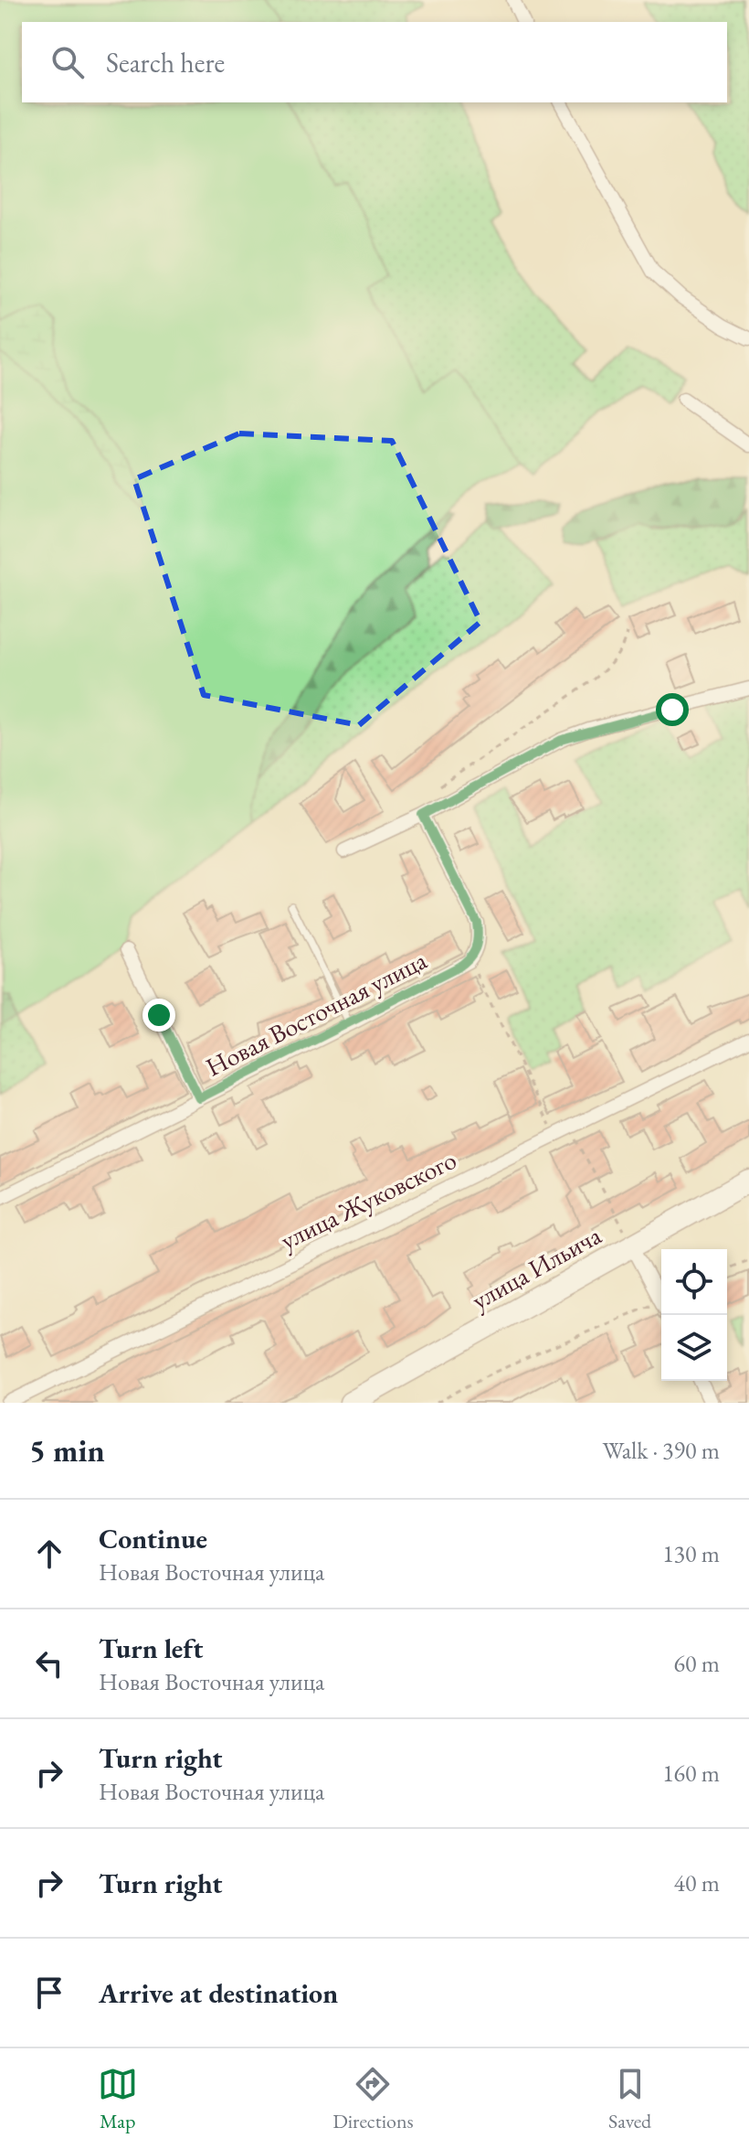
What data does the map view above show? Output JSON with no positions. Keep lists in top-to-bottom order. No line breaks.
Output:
{"streets":{"main road":["улица Ильича"],"street":["Новая Восточная улица","улица Жуковского"]},"page":{"search":"Search here","heading":["5 min","Walk · 390 m"],"list":[["Continue","Новая Восточная улица","130 m"],["Turn left","Новая Восточная улица","60 m"],["Turn right","Новая Восточная улица","160 m"],["Turn right","40 m"],"Arrive at destination"],"nav":["Map","Directions","Saved"]}}
